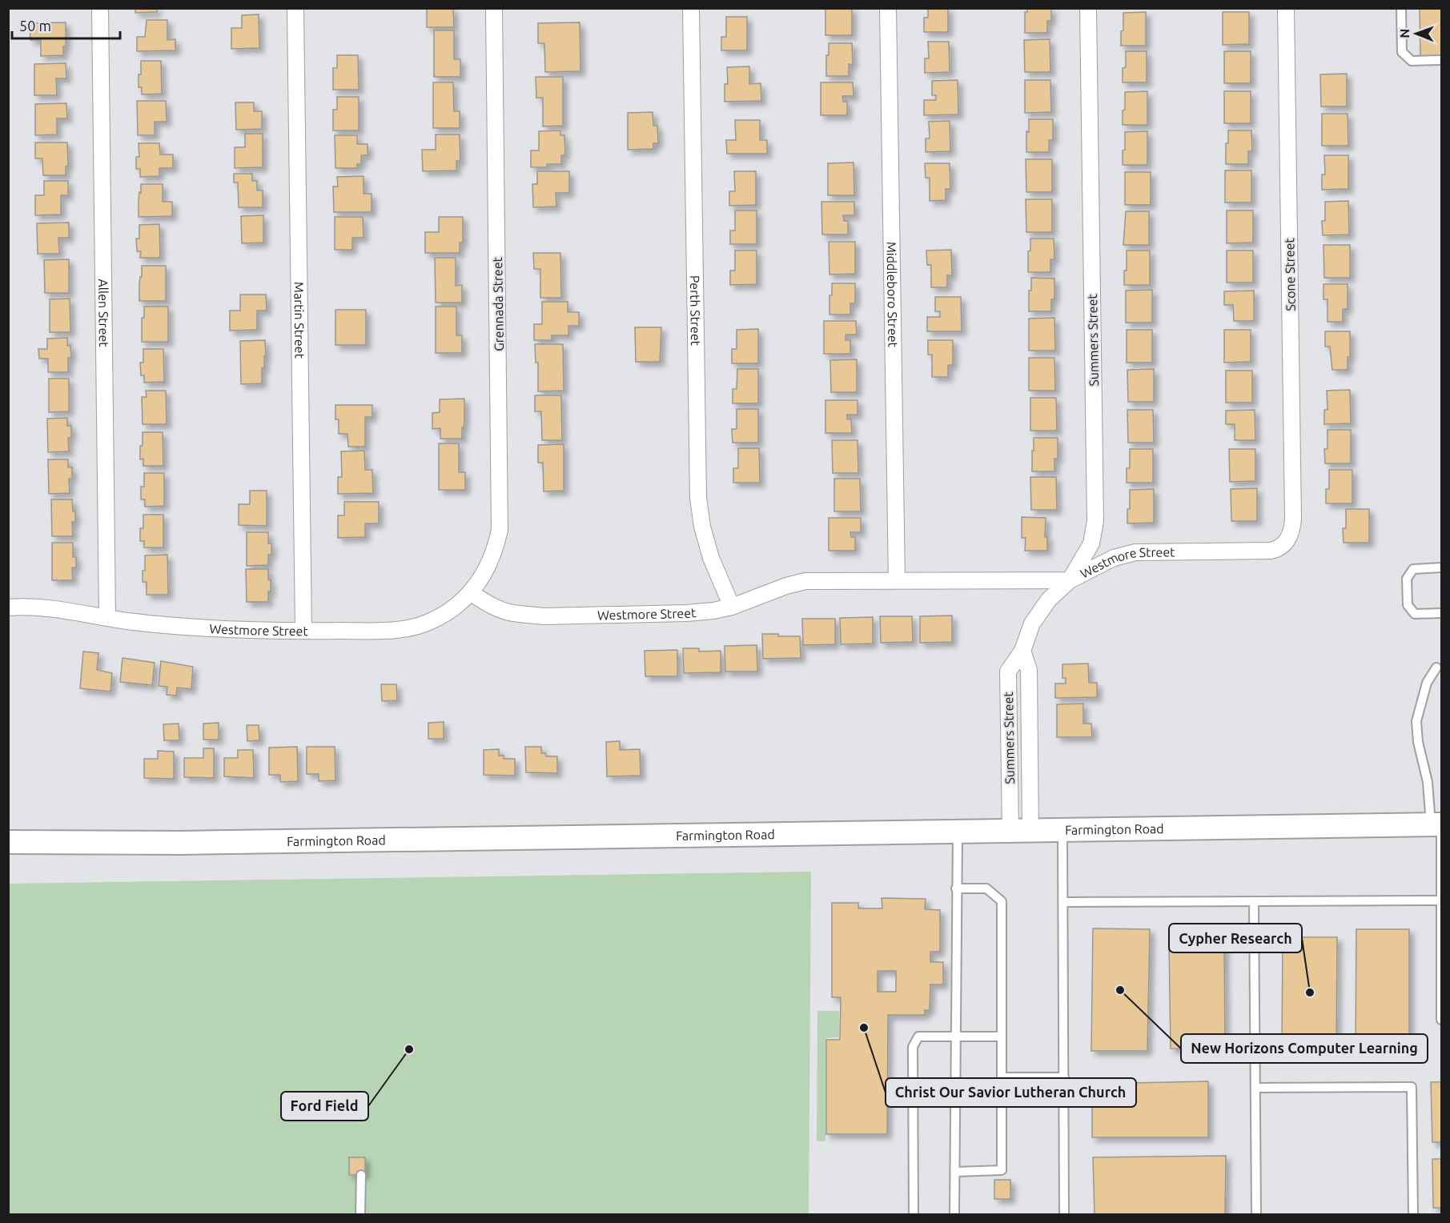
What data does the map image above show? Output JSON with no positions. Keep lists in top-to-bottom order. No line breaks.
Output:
{"streets":{"main road":["Farmington Road"],"street":["Scone Street","Middleboro Street","Grennada Street","Perth Street","Allen Street","Martin Street","Summers Street","Westmore Street"]},"crossings":[["Scone Street","Westmore Street"],["Middleboro Street","Westmore Street"],["Grennada Street","Westmore Street"],["Perth Street","Westmore Street"],["Allen Street","Westmore Street"],["Martin Street","Westmore Street"],["Summers Street","Westmore Street"],["Summers Street","Farmington Road"]],"places":["New Horizons Computer Learning","Cypher Research","Christ Our Savior Lutheran Church","Ford Field"],"scale_bar":"50 m","north":"left"}
